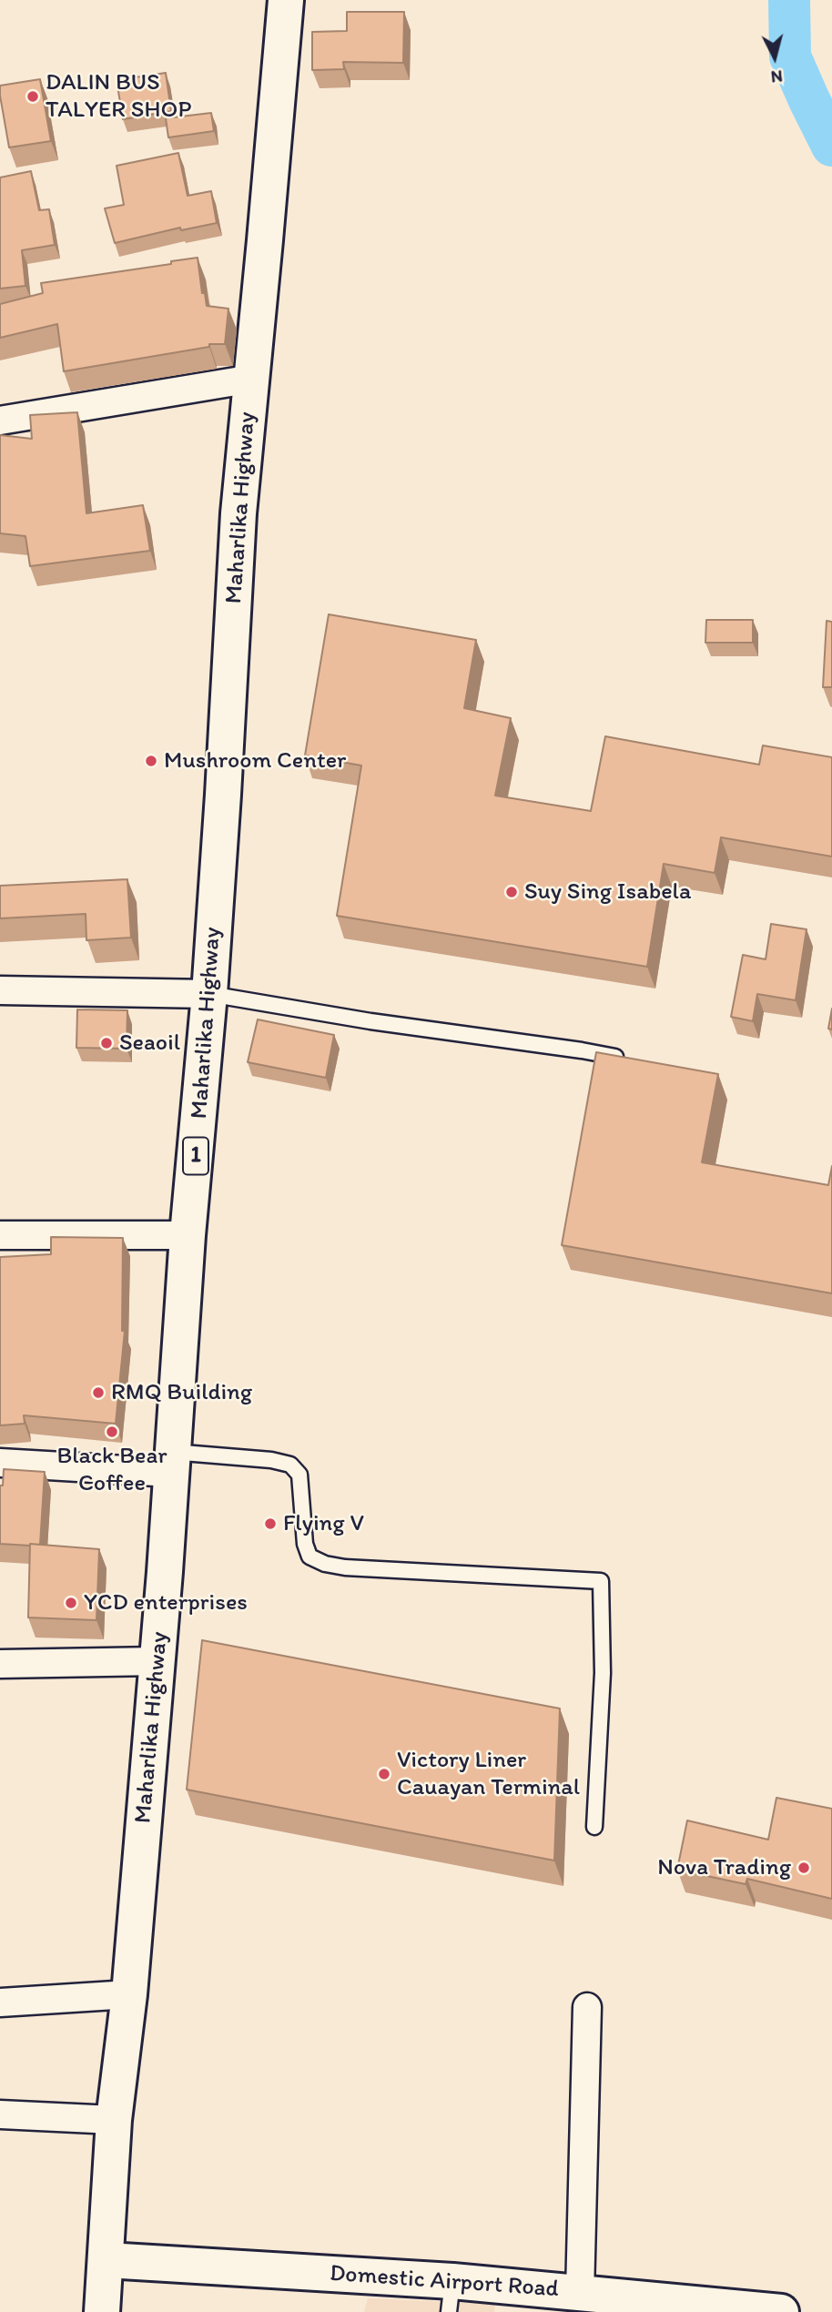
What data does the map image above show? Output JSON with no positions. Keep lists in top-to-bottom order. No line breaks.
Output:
{"streets":{"main road":["Maharlika Highway","1","Domestic Airport Road"]},"crossings":[["Maharlika Highway","Domestic Airport Road"]],"places":["DALIN BUS TALYER SHOP","Mushroom Center","Suy Sing Isabela","Seaoil","RMQ Building","Black Bear Coffee","Flying V","YCD enterprises","Victory Liner Cauayan Terminal","Nova Trading"],"north":"bottom"}
